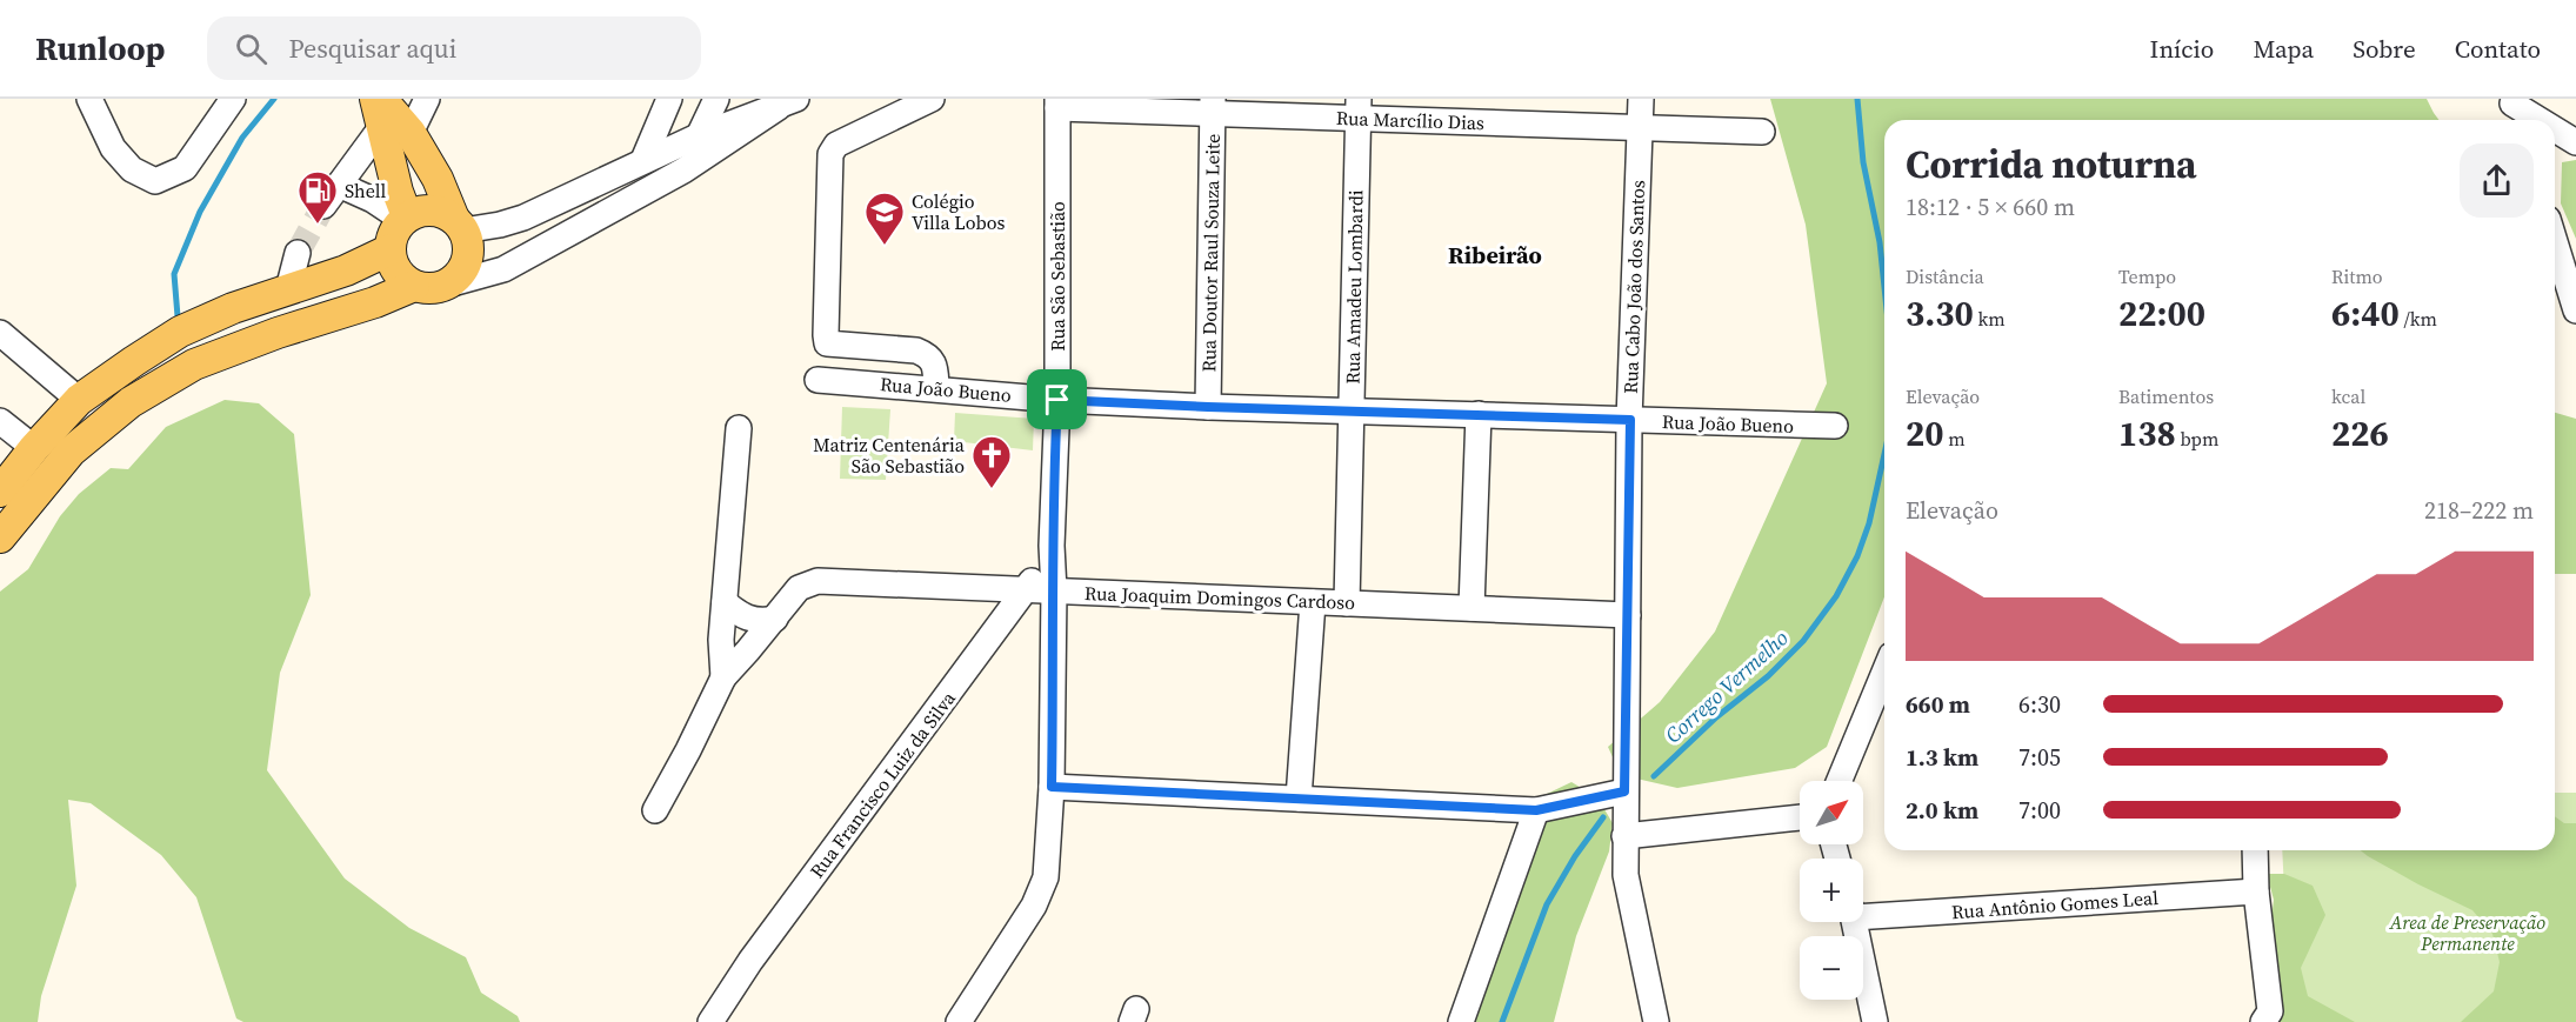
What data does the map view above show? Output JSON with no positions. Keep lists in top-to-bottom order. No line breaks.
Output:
{"streets":{"street":["Rua Marcílio Dias","Rua Doutor Raul Souza Leite","Rua São Sebastião","Rua Amadeu Lombardi","Rua Cabo João dos Santos","Rua João Bueno","Rua Joaquim Domingos Cardoso","Rua Francisco Luiz da Silva","Rua Antônio Gomes Leal"]},"crossings":[["Rua Marcílio Dias","Rua Doutor Raul Souza Leite"],["Rua Marcílio Dias","Rua São Sebastião"],["Rua Marcílio Dias","Rua Amadeu Lombardi"],["Rua Marcílio Dias","Rua Cabo João dos Santos"],["Rua Doutor Raul Souza Leite","Rua João Bueno"],["Rua São Sebastião","Rua João Bueno"],["Rua São Sebastião","Rua Joaquim Domingos Cardoso"],["Rua São Sebastião","Rua Francisco Luiz da Silva"],["Rua Amadeu Lombardi","Rua João Bueno"],["Rua Amadeu Lombardi","Rua Joaquim Domingos Cardoso"],["Rua Cabo João dos Santos","Rua João Bueno"],["Rua Cabo João dos Santos","Rua Joaquim Domingos Cardoso"],["Rua Joaquim Domingos Cardoso","Rua Francisco Luiz da Silva"]],"districts":["Ribeirão"],"water":["Corrego Vermelho"],"parks":["Area de Preservação Permanente"],"places":{"fuel station":["Shell"],"school or university":["Colégio Villa Lobos"],"church":["Matriz Centenária São Sebastião"]},"north":"top right","page":{"header":"Runloop","search":"Pesquisar aqui","nav":["Início","Mapa","Sobre","Contato"],"heading":["Corrida noturna","18:12 · 5 × 660 m"],"stats":[["Distância","3.30 km"],["Tempo","22:00"],["Ritmo","6:40 /km"],["Elevação","20 m"],["Batimentos","138 bpm"],["kcal","226"]],"chart":["Elevação","218–222 m"],"list":[{"name":"660 m","note":"6:30"},{"name":"1.3 km","note":"7:05"},{"name":"2.0 km","note":"7:00"}],"map_buttons":["+","−"]}}
